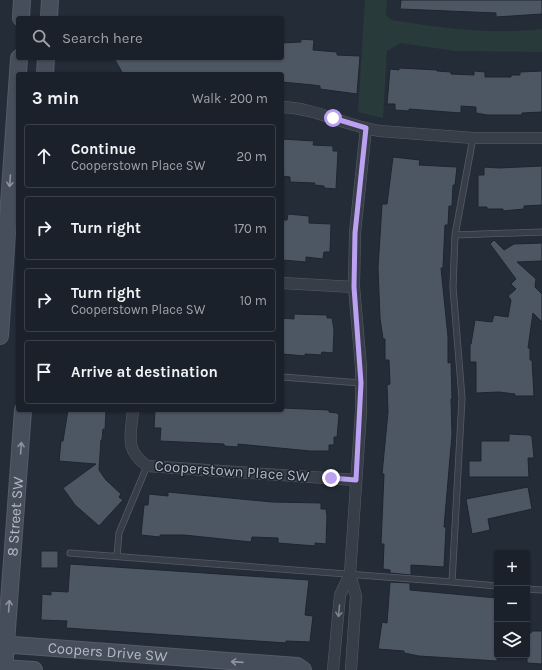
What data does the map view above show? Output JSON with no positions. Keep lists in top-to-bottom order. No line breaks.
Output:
{"streets":{"main road":["8 Street SW","Coopers Drive SW"],"street":["Cooperstown Place SW"]},"crossings":[["8 Street SW","Coopers Drive SW"]],"one_way":["8 Street SW","Coopers Drive SW"],"page":{"search":"Search here","heading":["3 min","Walk · 200 m"],"list":[["Continue","Cooperstown Place SW","20 m"],["Turn right","170 m"],["Turn right","Cooperstown Place SW","10 m"],"Arrive at destination"],"map_buttons":["+","−"]}}
